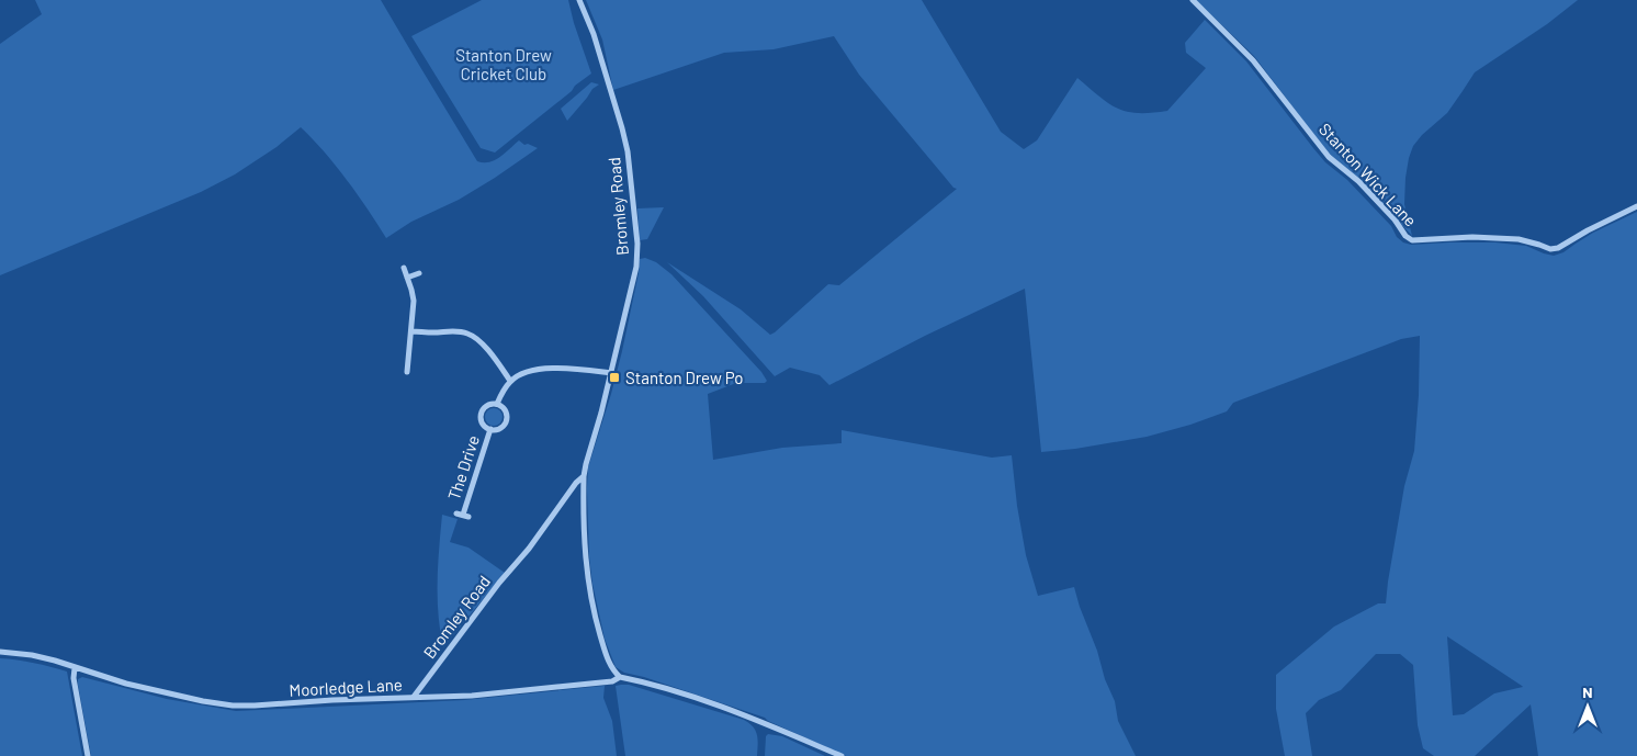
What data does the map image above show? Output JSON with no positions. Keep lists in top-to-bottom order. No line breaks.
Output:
{"streets":{"street":["Stanton Wick Lane","Bromley Road","The Drive","Moorledge Lane"]},"crossings":[["Bromley Road","Moorledge Lane"]],"parks":["Stanton Drew Cricket Club"],"places":{"transit":["Stanton Drew Po"]},"north":"top"}
